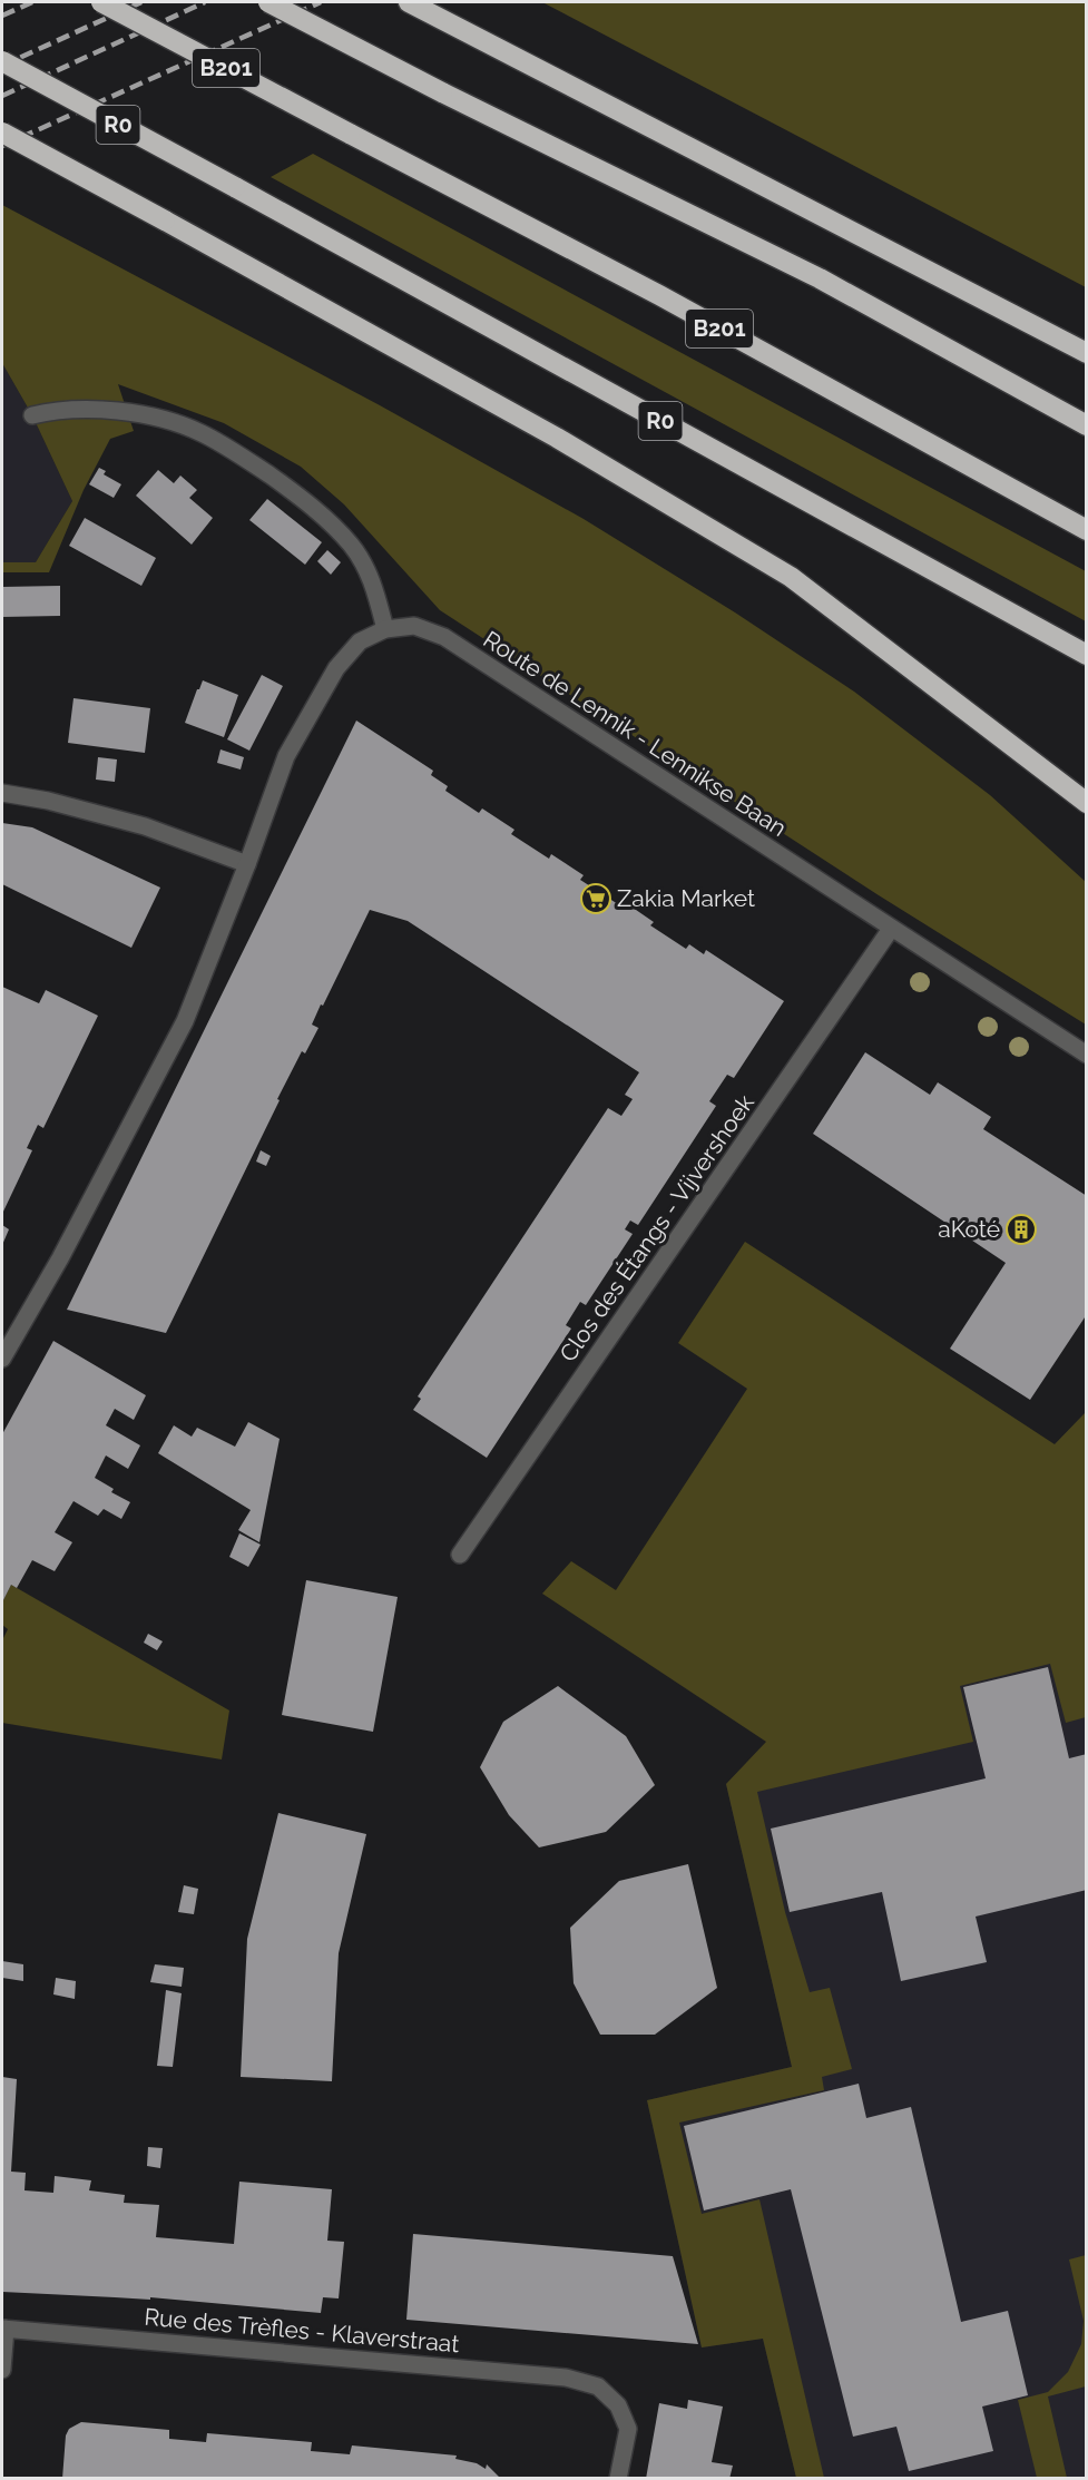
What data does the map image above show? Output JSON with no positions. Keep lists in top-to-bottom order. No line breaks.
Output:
{"streets":{"highway":["B201","R0"],"street":["Route de Lennik - Lennikse Baan","Clos des Étangs - Vijvershoek","Rue des Trèfles - Klaverstraat"]},"crossings":[["Route de Lennik - Lennikse Baan","Clos des Étangs - Vijvershoek"]],"places":{"supermarket":["Zakia Market"],"building":["aKoté"]}}
